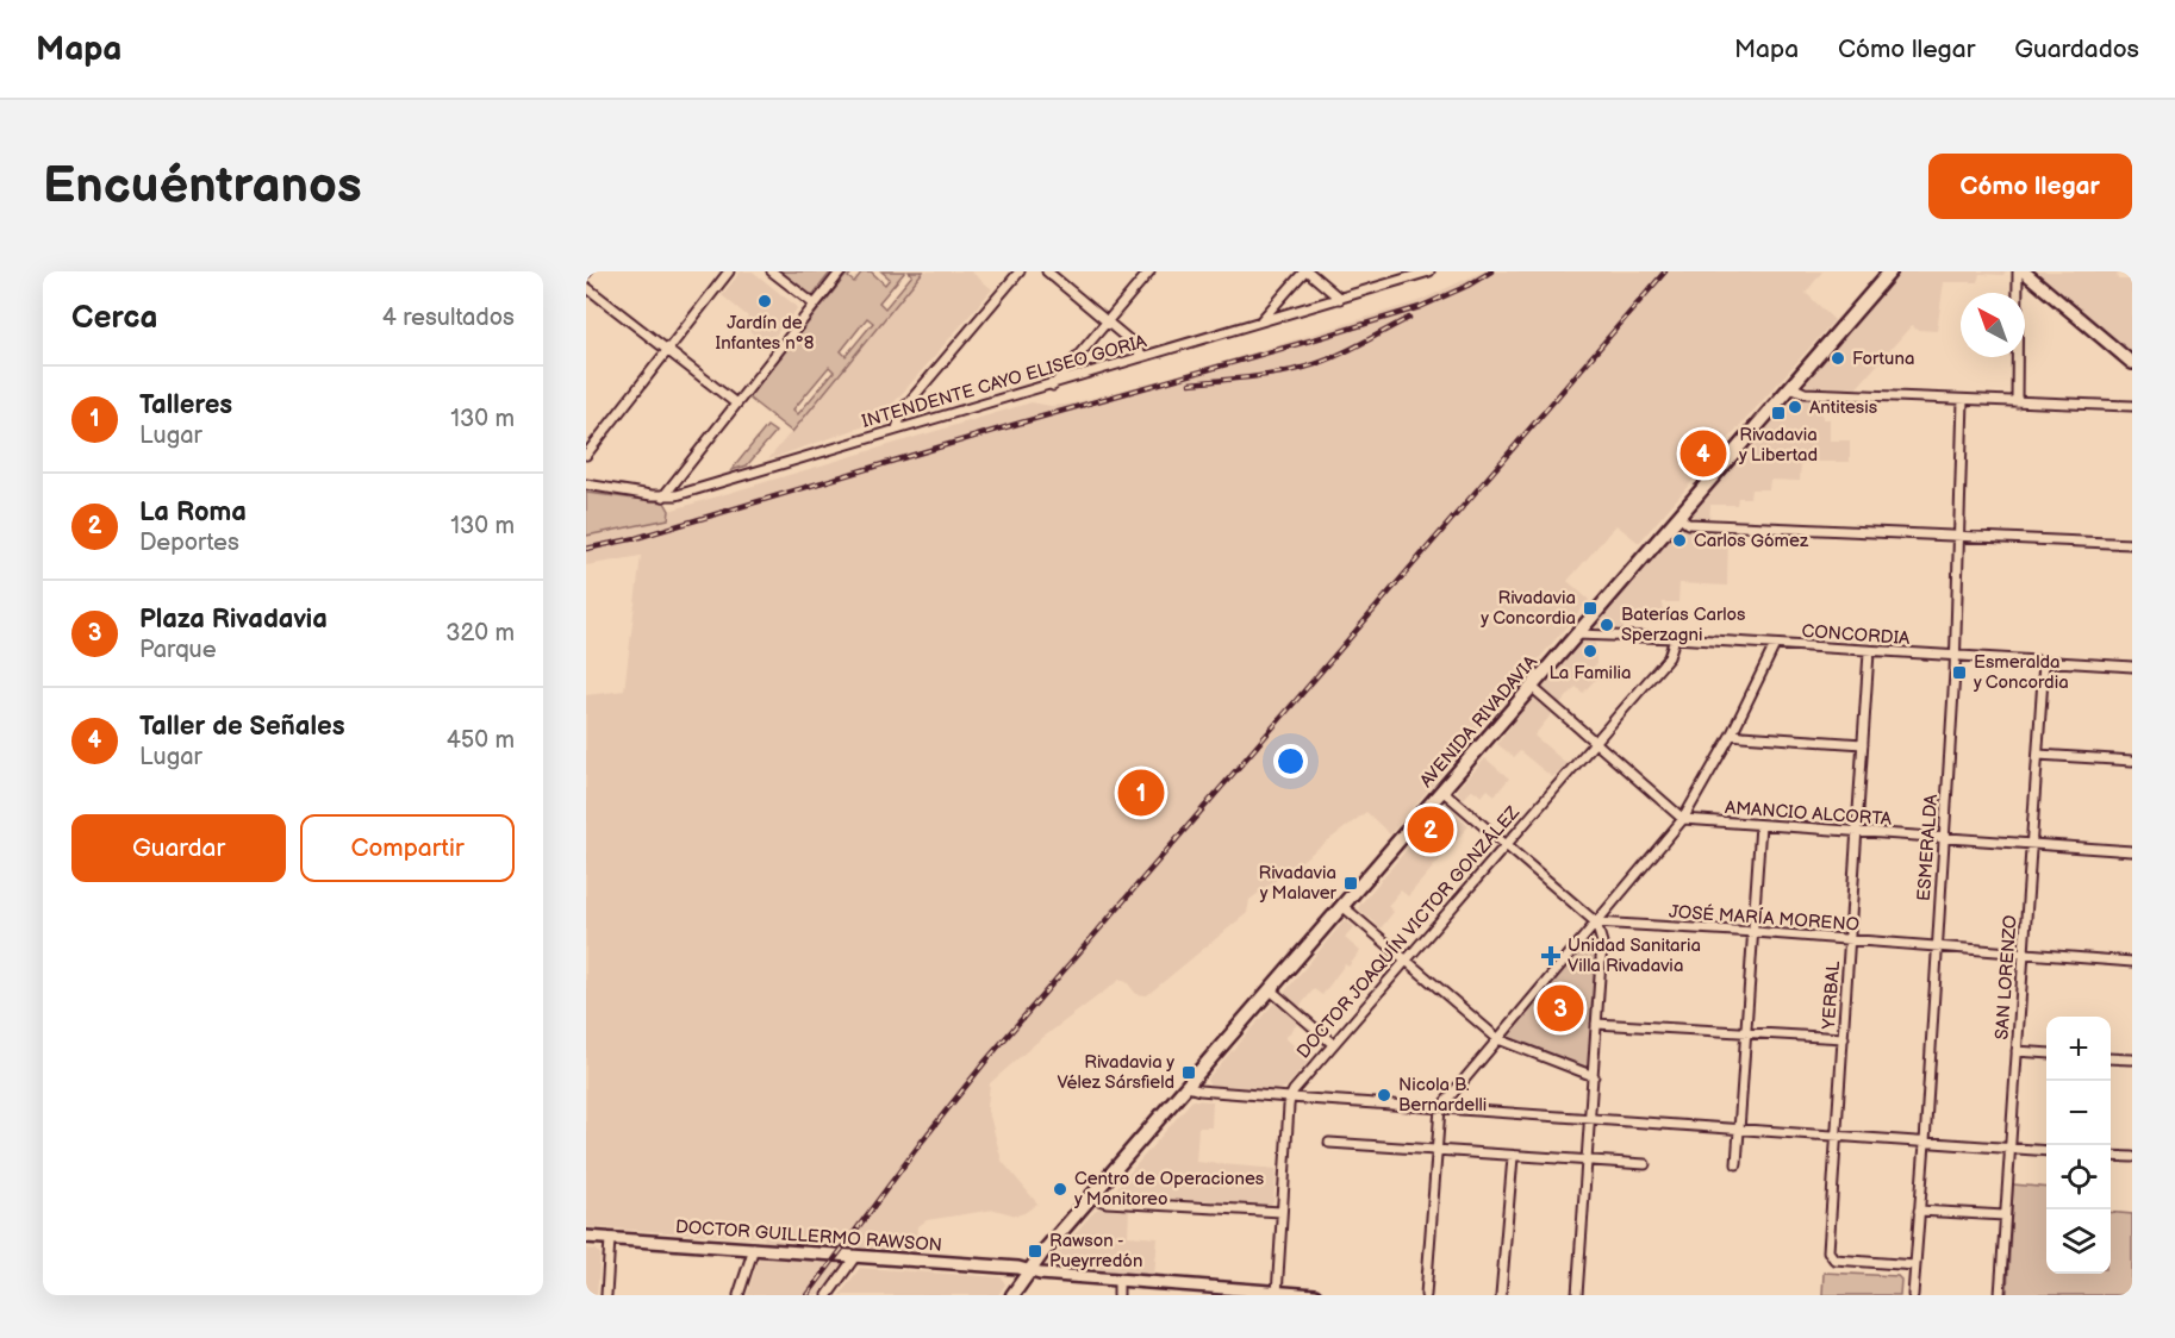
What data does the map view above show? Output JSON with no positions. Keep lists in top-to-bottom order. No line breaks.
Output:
{"streets":{"main road":["AVENIDA RIVADAVIA"],"street":["INTENDENTE CAYO ELISEO GORIA","CONCORDIA","AMANCIO ALCORTA","ESMERALDA","JOSÉ MARÍA MORENO","DOCTOR JOAQUÍN VICTOR GONZÁLEZ","SAN LORENZO","YERBAL","DOCTOR GUILLERMO RAWSON"]},"crossings":[["CONCORDIA","AVENIDA RIVADAVIA"],["CONCORDIA","ESMERALDA"],["CONCORDIA","DOCTOR JOAQUÍN VICTOR GONZÁLEZ"],["CONCORDIA","SAN LORENZO"],["CONCORDIA","YERBAL"],["AVENIDA RIVADAVIA","DOCTOR GUILLERMO RAWSON"],["AMANCIO ALCORTA","ESMERALDA"],["AMANCIO ALCORTA","SAN LORENZO"],["AMANCIO ALCORTA","YERBAL"],["ESMERALDA","JOSÉ MARÍA MORENO"],["ESMERALDA","YERBAL"],["JOSÉ MARÍA MORENO","SAN LORENZO"],["JOSÉ MARÍA MORENO","YERBAL"]],"places":{"other":["Jardín de Infantes n°8","Fortuna","Antitesis","Carlos Gómez","Baterías Carlos Sperzagni","La Familia","Nicola B. Bernardelli","Centro de Operaciones y Monitoreo"],"transit":["Rivadavia y Libertad","Rivadavia y Concordia","Esmeralda y Concordia","Rivadavia y Malaver","Rivadavia y Vélez Sársfield","Rawson - Pueyrredón"],"health":["Unidad Sanitaria Villa Rivadavia"]},"north":"top left","page":{"header":"Mapa","nav":["Mapa","Cómo llegar","Guardados"],"buttons":["Cómo llegar",["Guardar","Compartir"]],"title":"Encuéntranos","heading":["Cerca","4 resultados"],"list":[{"mark":"1","name":"Talleres","note":"Lugar","value":"130 m"},{"mark":"2","name":"La Roma","note":"Deportes","value":"130 m"},{"mark":"3","name":"Plaza Rivadavia","note":"Parque","value":"320 m"},{"mark":"4","name":"Taller de Señales","note":"Lugar","value":"450 m"}],"pins":["4","1","2","3"],"map_buttons":["+","−"]}}
